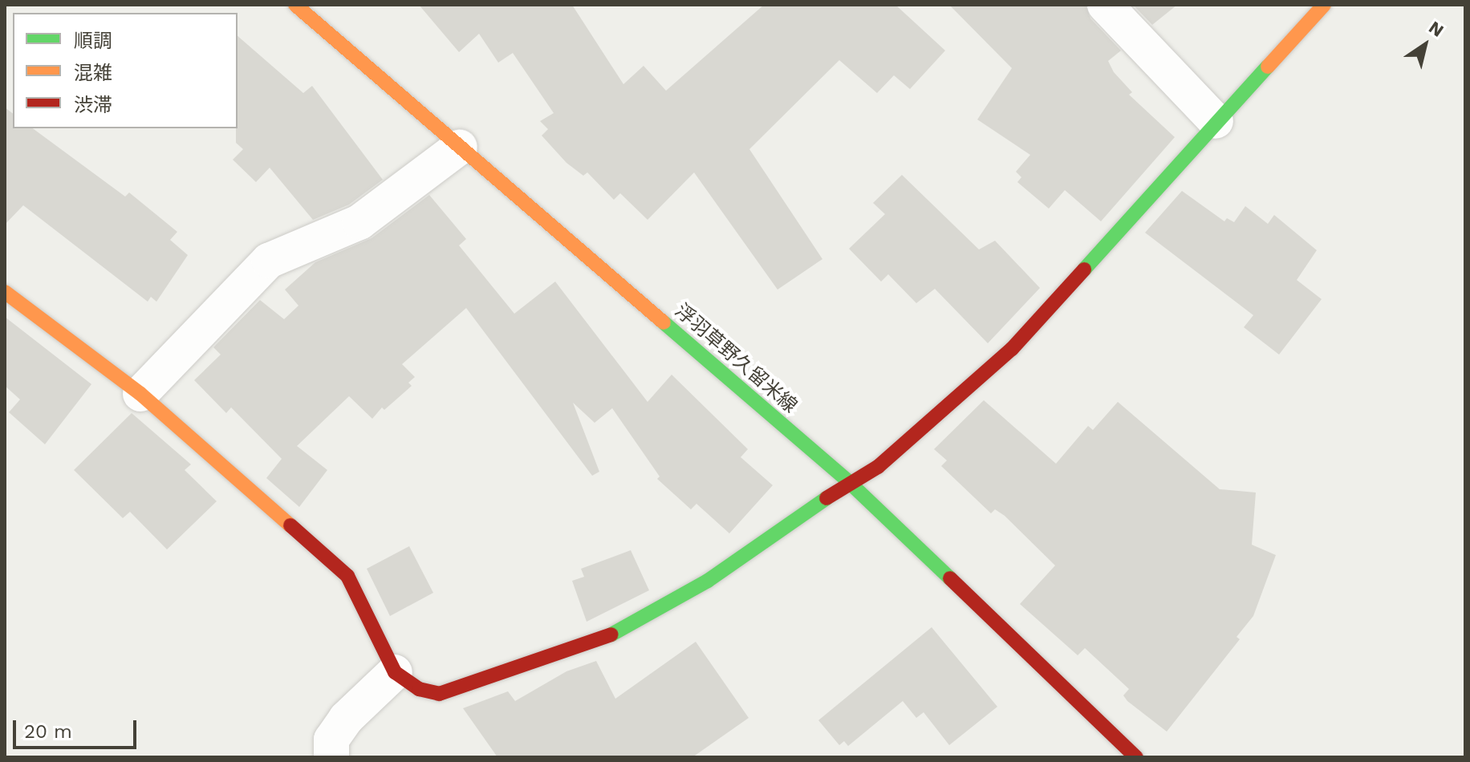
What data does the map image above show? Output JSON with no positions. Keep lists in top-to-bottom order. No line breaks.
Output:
{"streets":{"street":["浮羽草野久留米線"]},"legend":["順調","混雑","渋滞"],"scale_bar":"20 m","north":"top right"}
